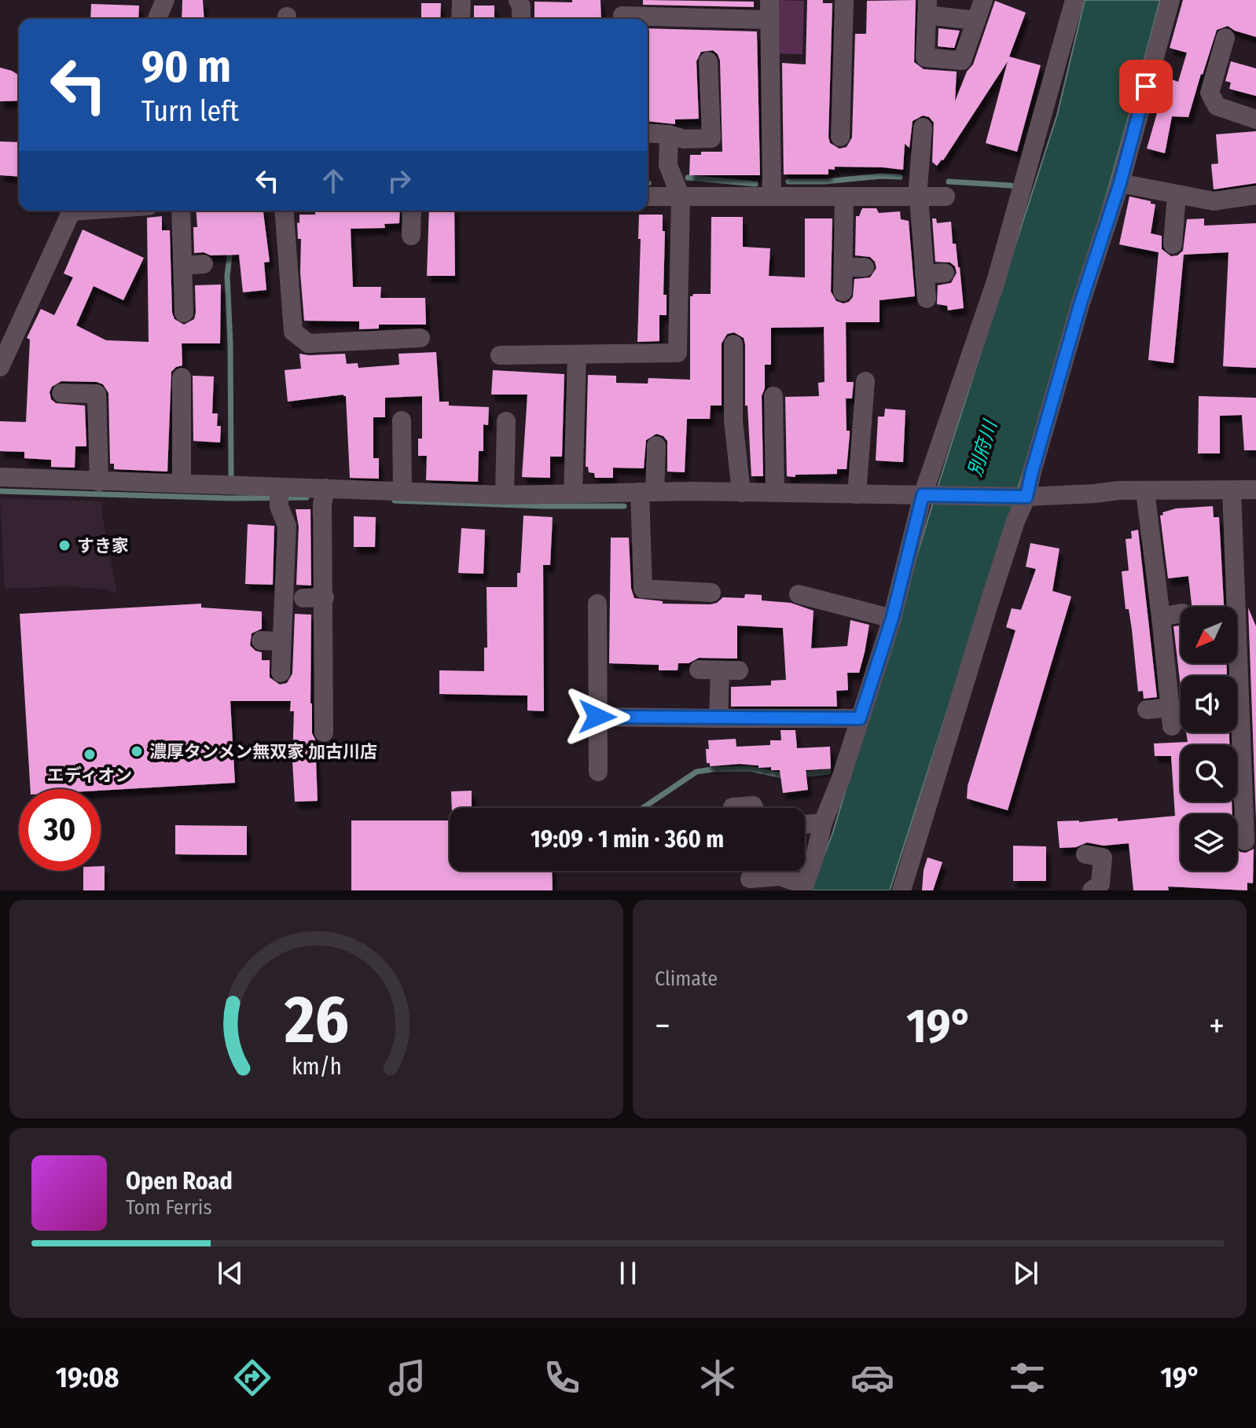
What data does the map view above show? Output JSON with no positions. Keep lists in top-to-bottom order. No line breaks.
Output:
{"water":["別府川"],"places":["すき家","濃厚タンメン無双家 加古川店","エディオン"],"north":"bottom left","page":{"turn":["90 m","Turn left"],"limit":"30","trip":"19:09 · 1 min · 360 m","tile":"Climate","heat":["−","19°","+"],"song":["Open Road","Tom Ferris"],"tabs":["19:08","19°"],"gauge":["26","km/h"]}}
